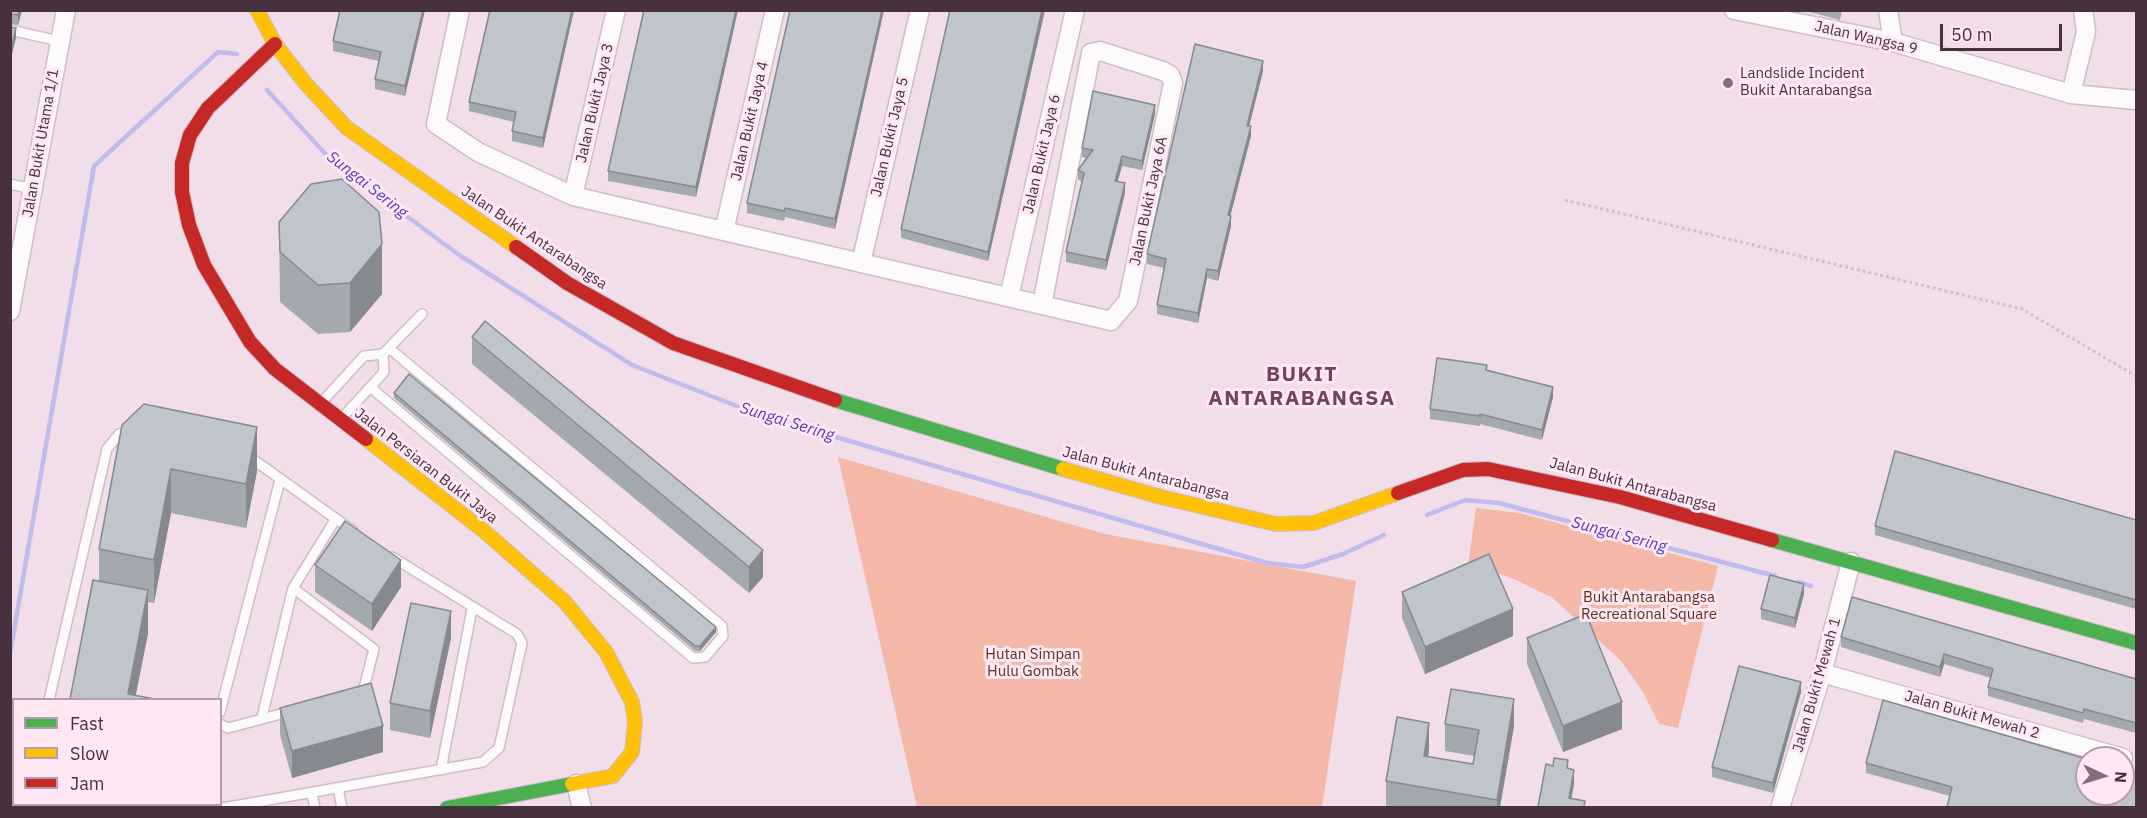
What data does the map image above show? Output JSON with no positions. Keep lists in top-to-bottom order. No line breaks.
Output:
{"streets":{"street":["Jalan Wangsa 9","Jalan Bukit Jaya 3","Jalan Bukit Jaya 4","Jalan Bukit Jaya 5","Jalan Bukit Utama 1/1","Jalan Bukit Jaya 6","Jalan Bukit Jaya 6A","Jalan Bukit Antarabangsa","Jalan Persiaran Bukit Jaya","Jalan Bukit Mewah 1","Jalan Bukit Mewah 2"]},"crossings":[["Jalan Bukit Antarabangsa","Jalan Persiaran Bukit Jaya"],["Jalan Bukit Antarabangsa","Jalan Bukit Mewah 1"],["Jalan Bukit Mewah 1","Jalan Bukit Mewah 2"]],"districts":["BUKIT ANTARABANGSA"],"water":["Sungai Sering"],"parks":["Bukit Antarabangsa Recreational Square","Hutan Simpan Hulu Gombak"],"places":["Landslide Incident Bukit Antarabangsa"],"legend":["Fast","Slow","Jam"],"scale_bar":"50 m","north":"right"}
